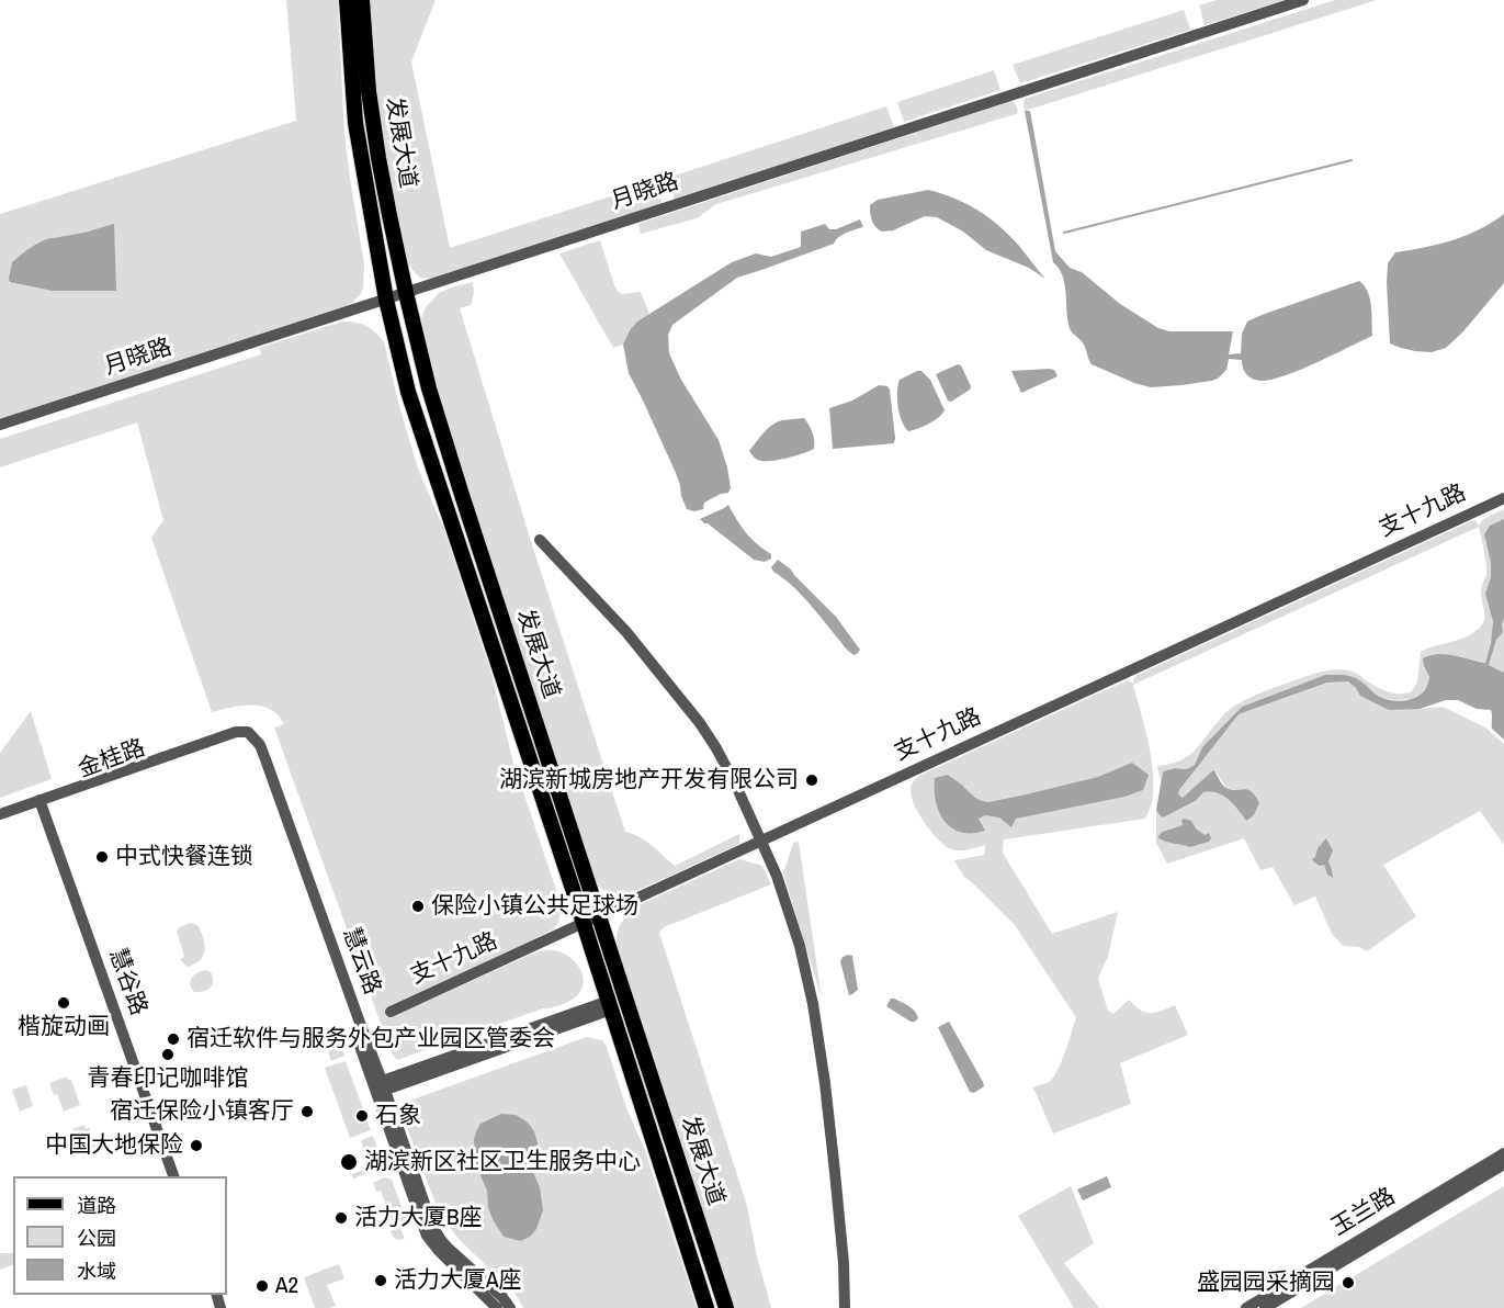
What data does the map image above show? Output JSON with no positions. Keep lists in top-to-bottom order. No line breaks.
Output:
{"streets":{"main road":["发展大道"],"street":["月晓路","支十九路","金桂路","慧云路","慧谷路","玉兰路"]},"crossings":[["发展大道","月晓路"],["发展大道","支十九路"],["金桂路","慧云路"],["金桂路","慧谷路"]],"places":["湖滨新城房地产开发有限公司","中式快餐连锁","保险小镇公共足球场","楷旋动画","宿迁软件与服务外包产业园区管委会","青春印记咖啡馆","宿迁保险小镇客厅","石象","中国大地保险","湖滨新区社区卫生服务中心","活力大厦B座","活力大厦A座","盛园园采摘园","A2"],"legend":["道路","公园","水域"]}
